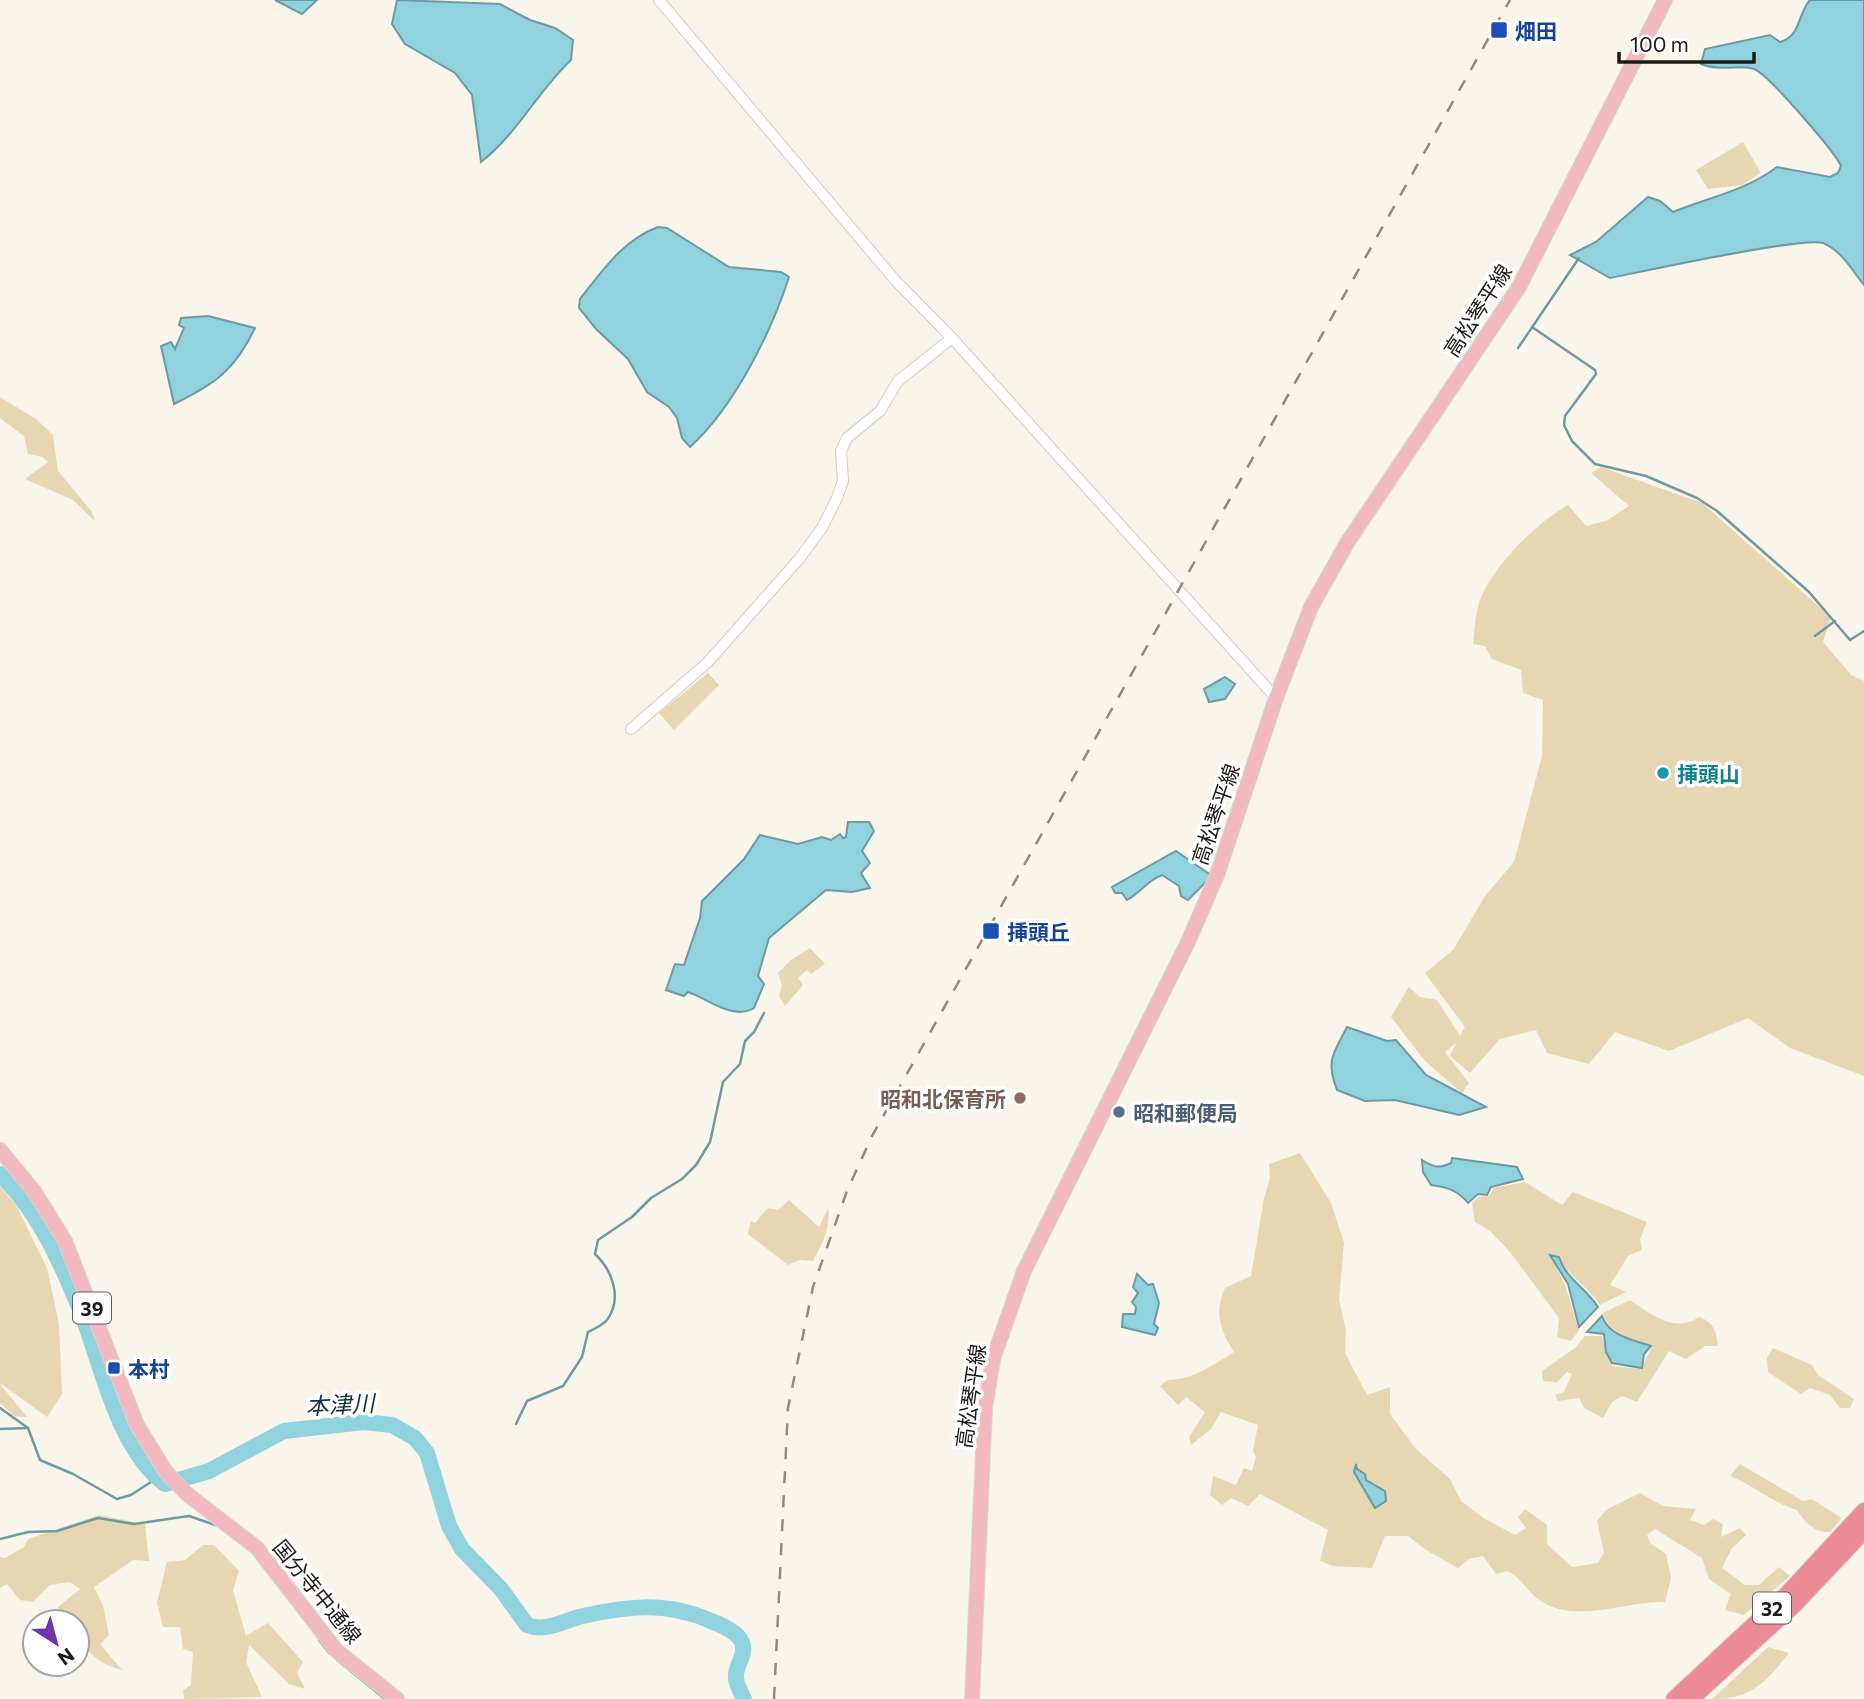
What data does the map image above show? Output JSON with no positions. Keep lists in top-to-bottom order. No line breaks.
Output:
{"streets":{"highway":["32"],"main road":["高松琴平線","39","国分寺中通線"]},"water":["本津川"],"places":{"transit":["畑田","挿頭丘","本村"],"other":["挿頭山","昭和北保育所","昭和郵便局"]},"scale_bar":"100 m","north":"bottom right"}
